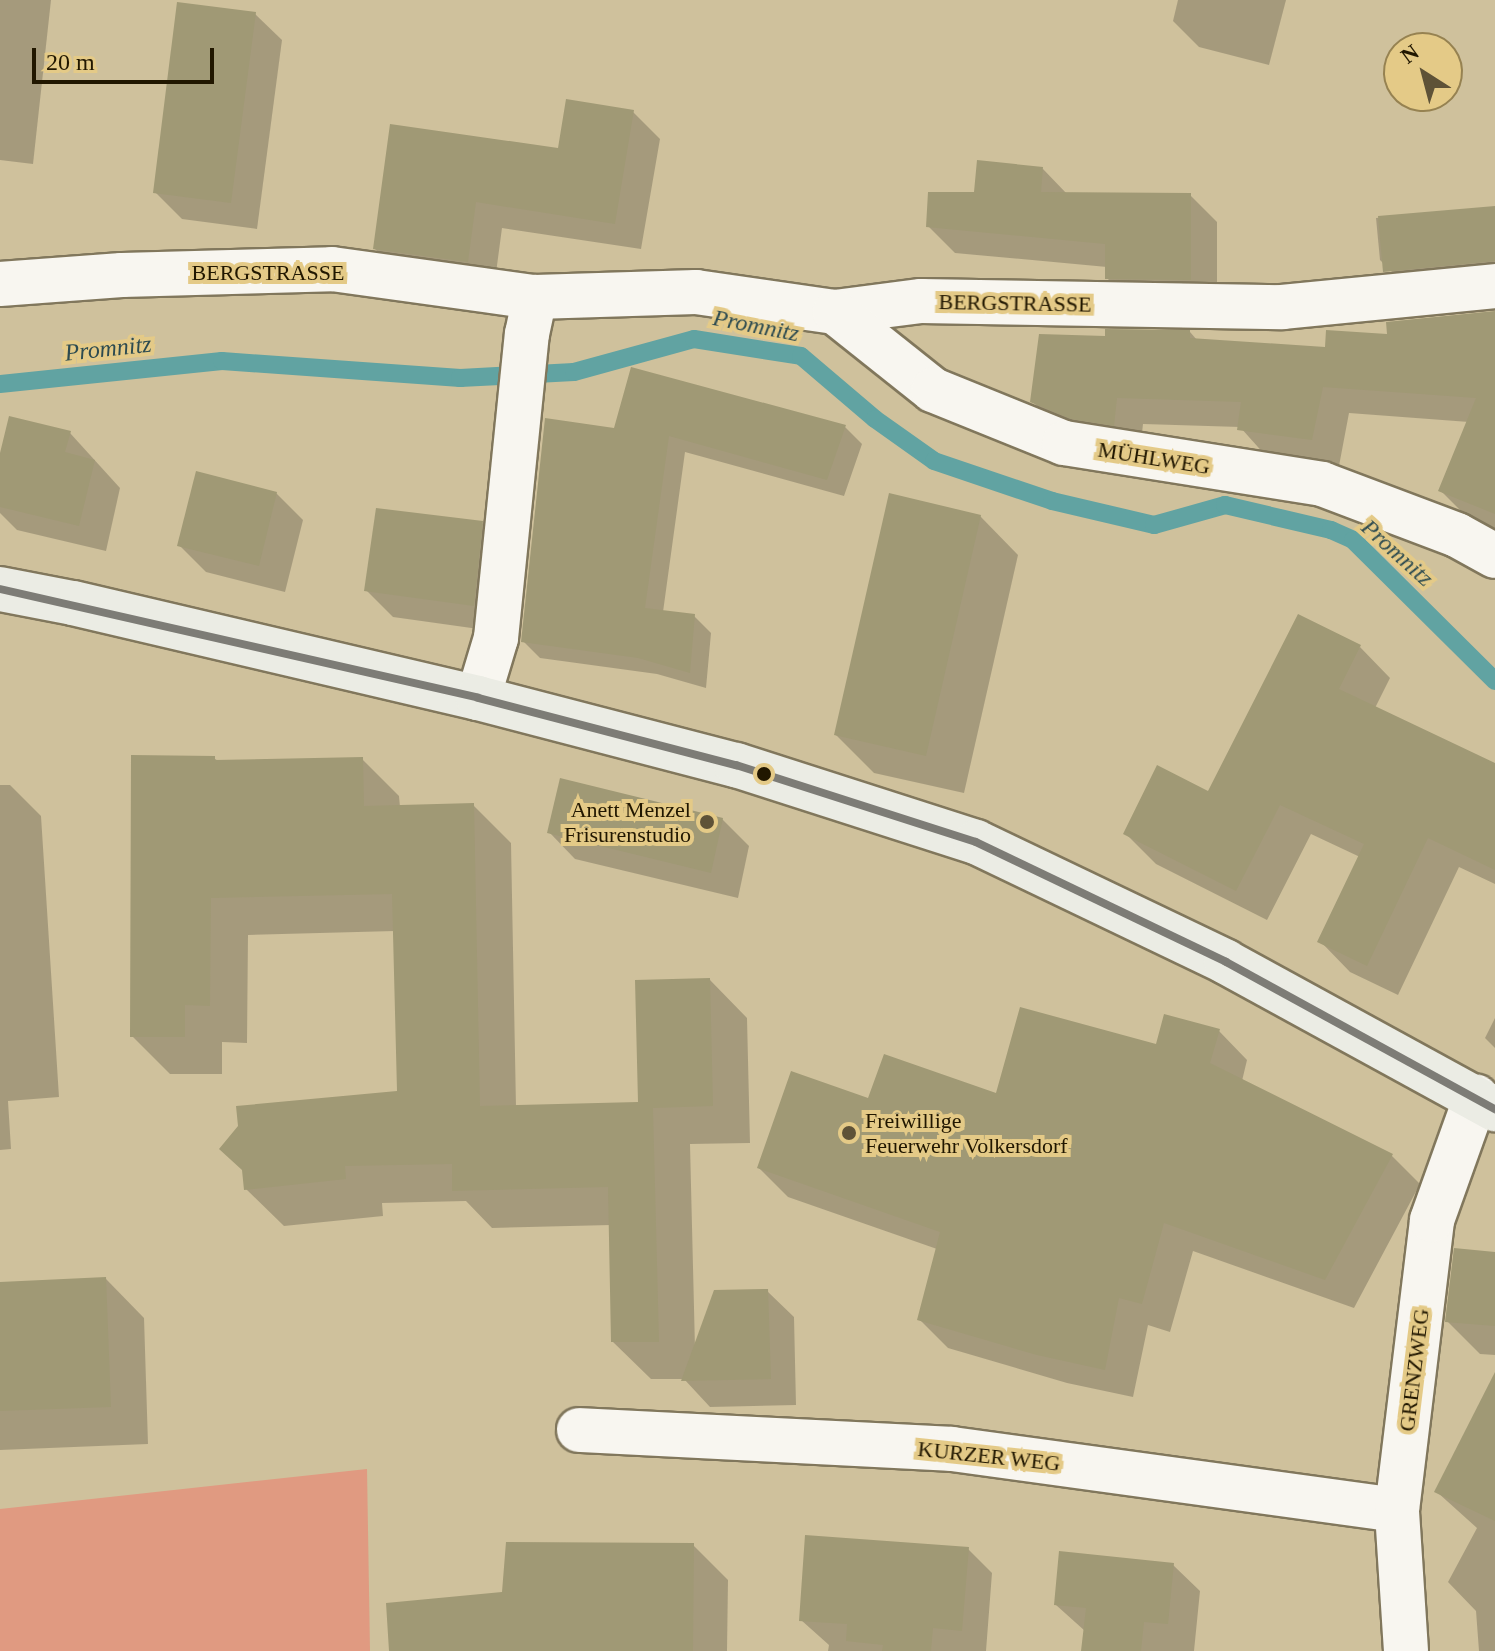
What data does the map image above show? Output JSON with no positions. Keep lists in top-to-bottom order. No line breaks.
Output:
{"streets":{"street":["BERGSTRASSE","MÜHLWEG","GRENZWEG","KURZER WEG"]},"crossings":[["BERGSTRASSE","MÜHLWEG"],["GRENZWEG","KURZER WEG"]],"water":["Promnitz"],"places":["Anett Menzel Frisurenstudio","Freiwillige Feuerwehr Volkersdorf"],"scale_bar":"20 m","north":"top left"}
